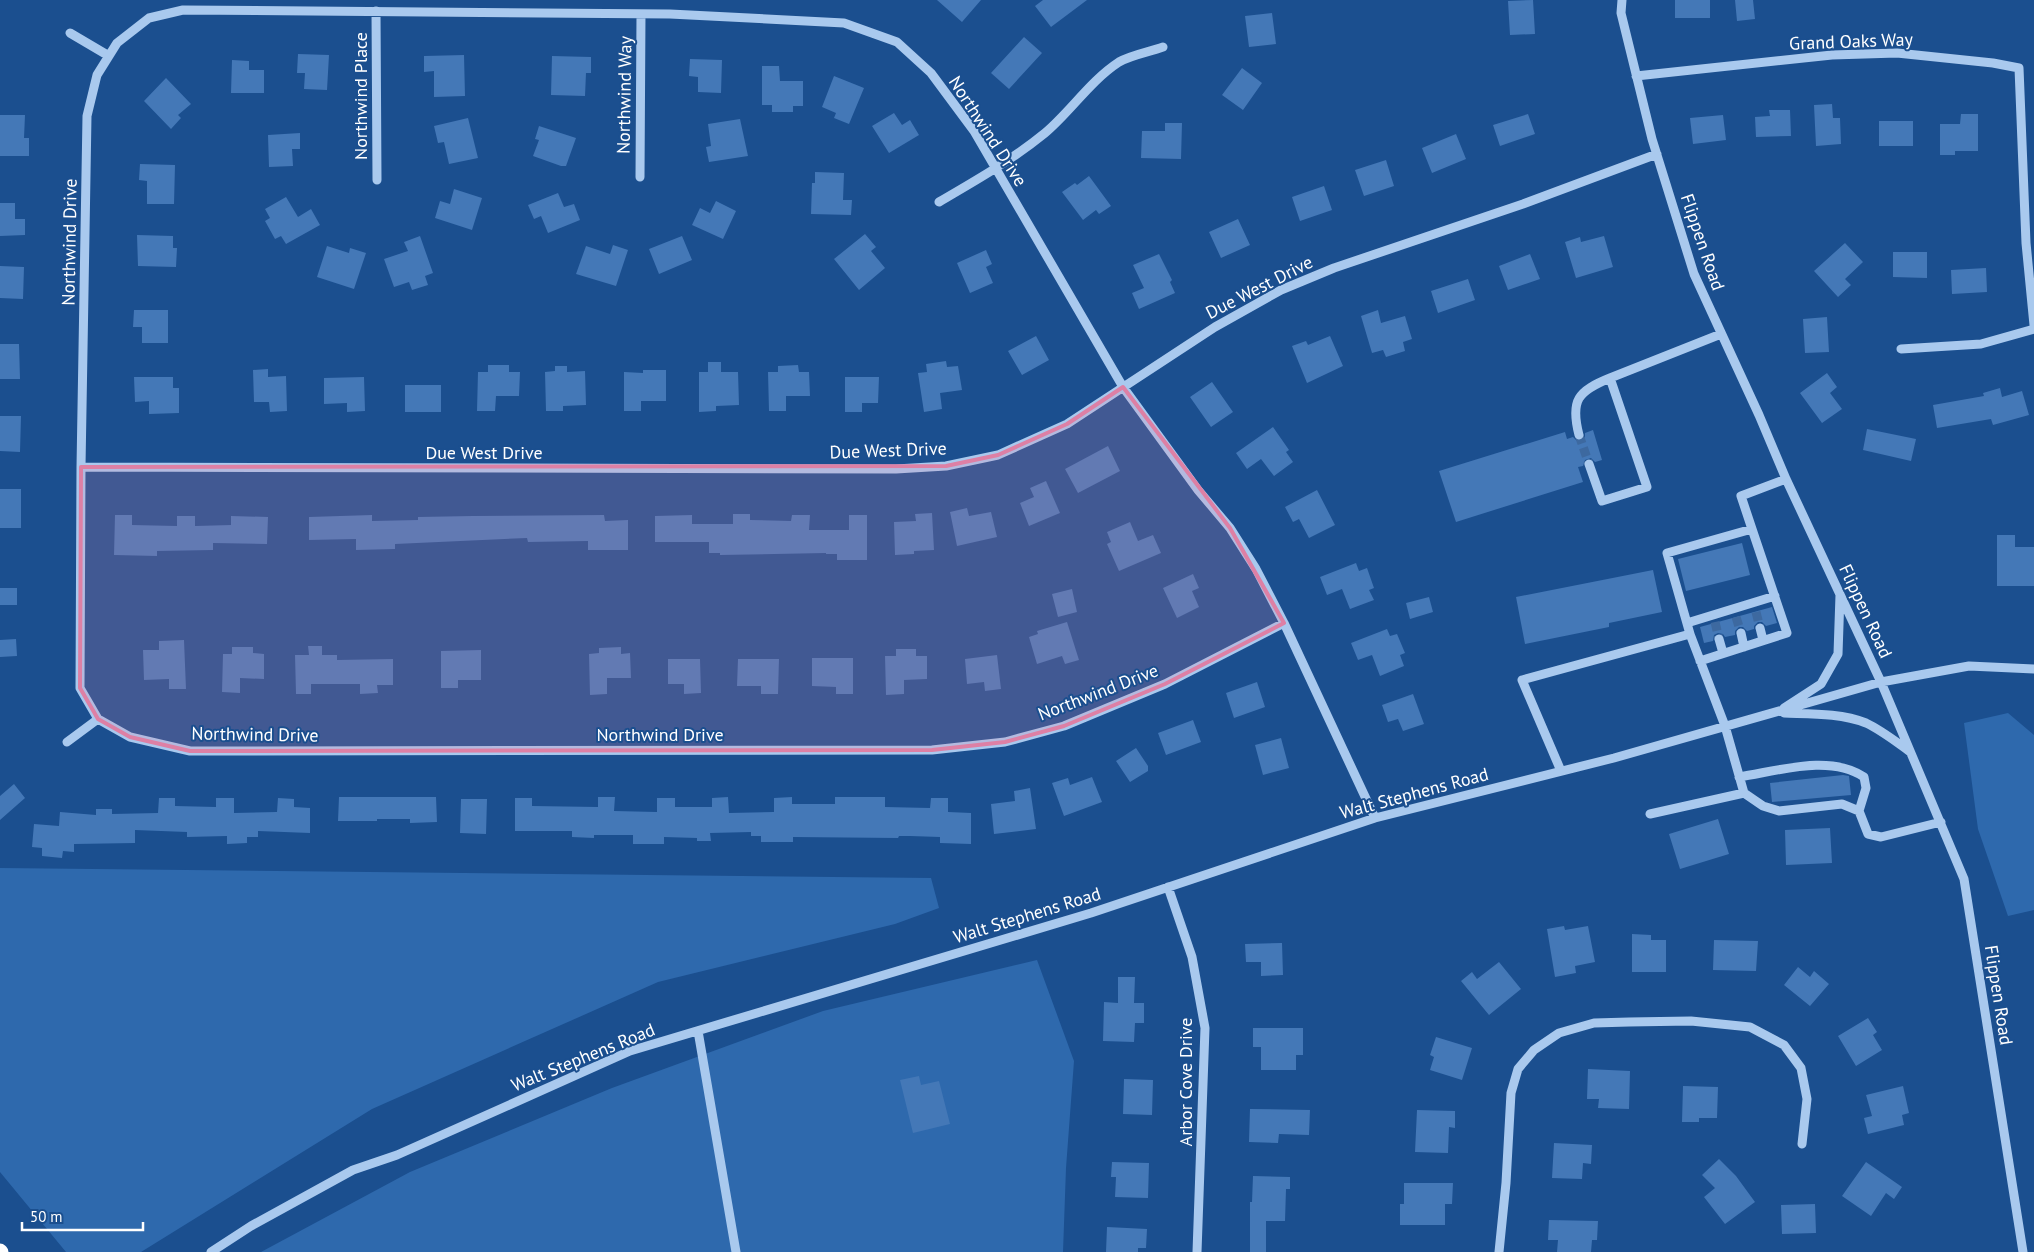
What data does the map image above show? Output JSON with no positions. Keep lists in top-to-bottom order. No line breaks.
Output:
{"streets":{"street":["Grand Oaks Way","Northwind Way","Northwind Place","Northwind Drive","Flippen Road","Due West Drive","Walt Stephens Road","Arbor Cove Drive"]},"crossings":[["Grand Oaks Way","Flippen Road"],["Northwind Way","Northwind Drive"],["Northwind Place","Northwind Drive"],["Northwind Drive","Due West Drive"],["Northwind Drive","Walt Stephens Road"],["Flippen Road","Due West Drive"],["Flippen Road","Walt Stephens Road"],["Walt Stephens Road","Arbor Cove Drive"]],"scale_bar":"50 m"}
